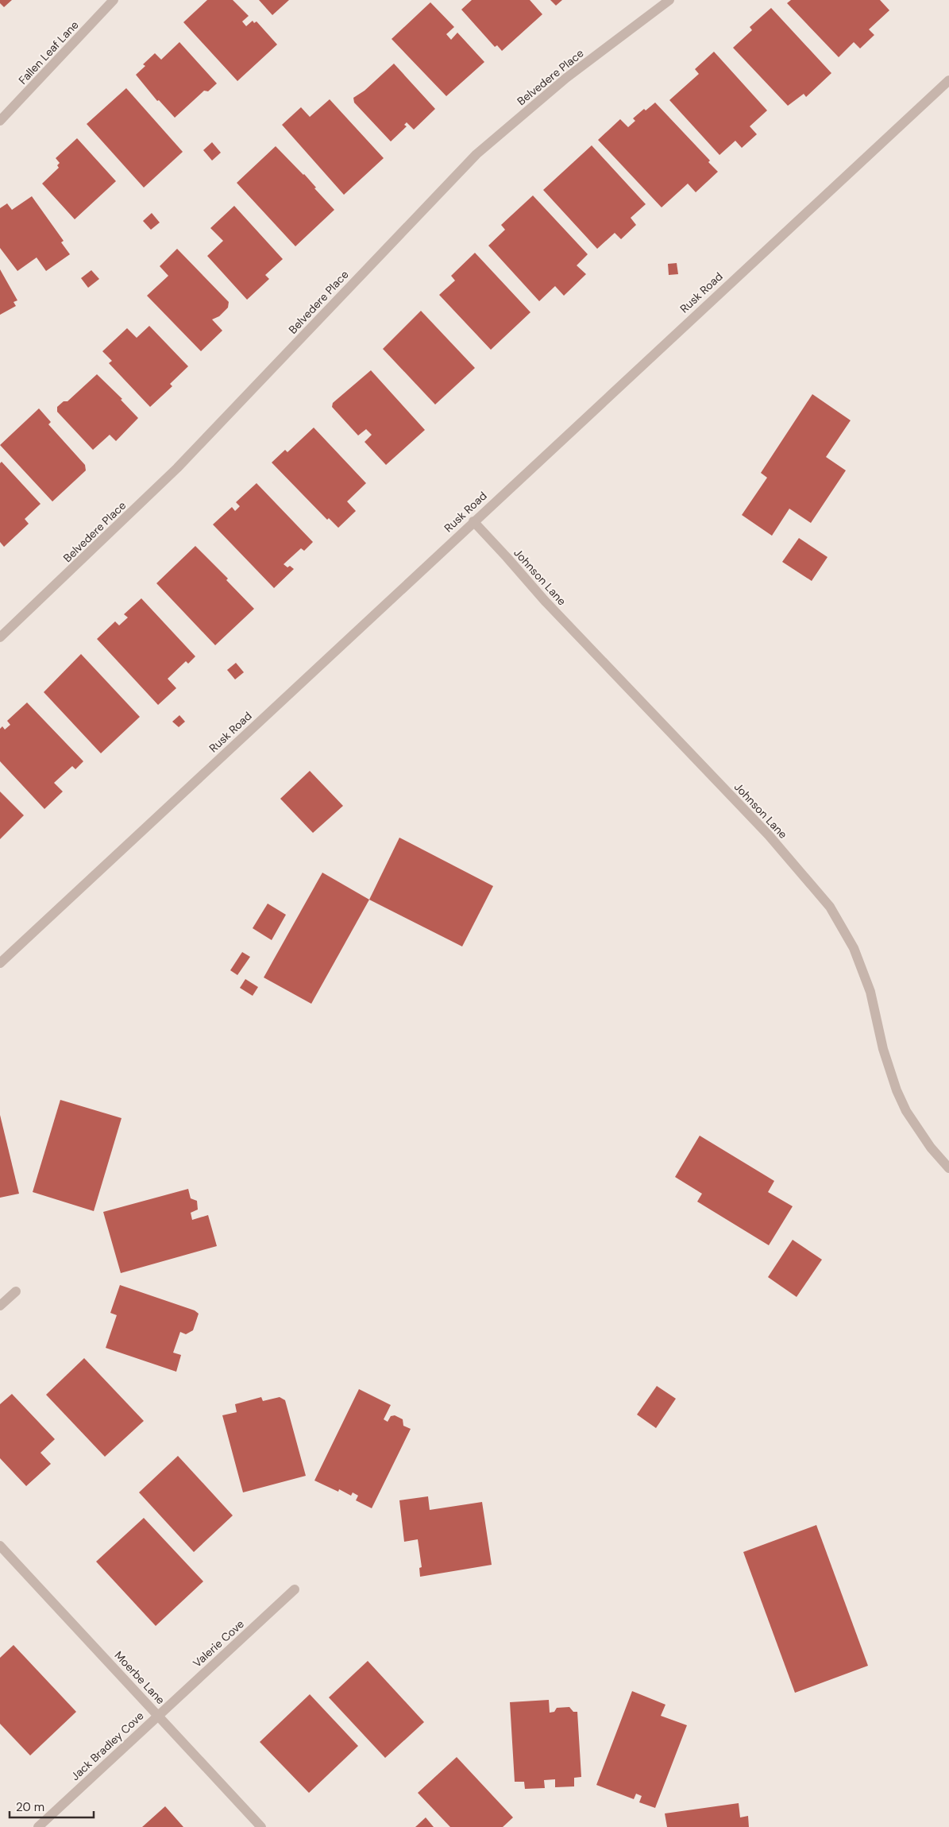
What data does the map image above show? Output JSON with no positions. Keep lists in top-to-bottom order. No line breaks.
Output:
{"streets":{"street":["Fallen Leaf Lane","Belvedere Place","Rusk Road","Johnson Lane","Valerie Cove","Moerbe Lane","Jack Bradley Cove"]},"crossings":[["Rusk Road","Johnson Lane"],["Valerie Cove","Moerbe Lane"],["Valerie Cove","Jack Bradley Cove"],["Moerbe Lane","Jack Bradley Cove"]],"scale_bar":"20 m"}
